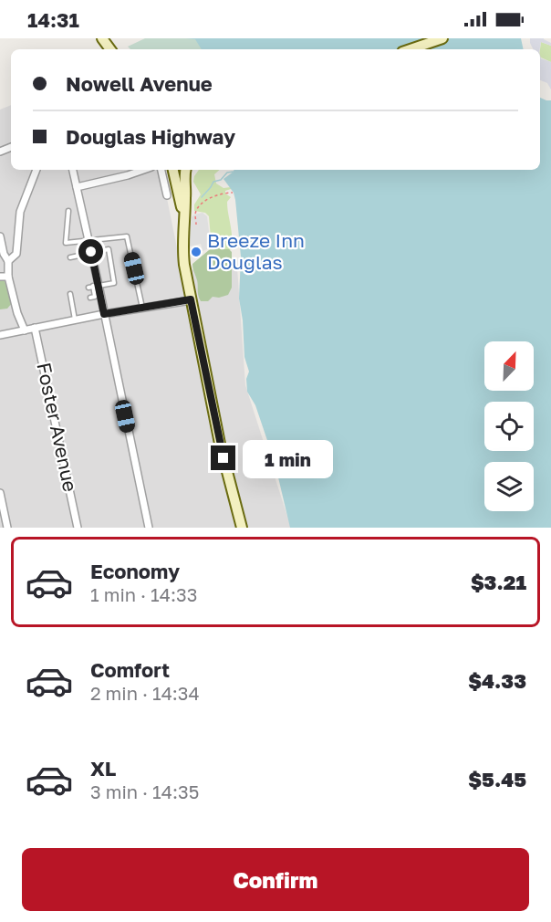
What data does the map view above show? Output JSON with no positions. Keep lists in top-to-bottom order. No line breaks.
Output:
{"streets":{"street":["Foster Avenue"]},"places":["Breeze Inn Douglas"],"north":"top right","page":{"status":"14:31","banner":["Nowell Avenue","Douglas Highway"],"bubble":"1 min","list":[{"name":"Economy","note":"1 min · 14:33","value":"$3.21"},{"name":"Comfort","note":"2 min · 14:34","value":"$4.33"},{"name":"XL","note":"3 min · 14:35","value":"$5.45"}],"buttons":"Confirm"}}
